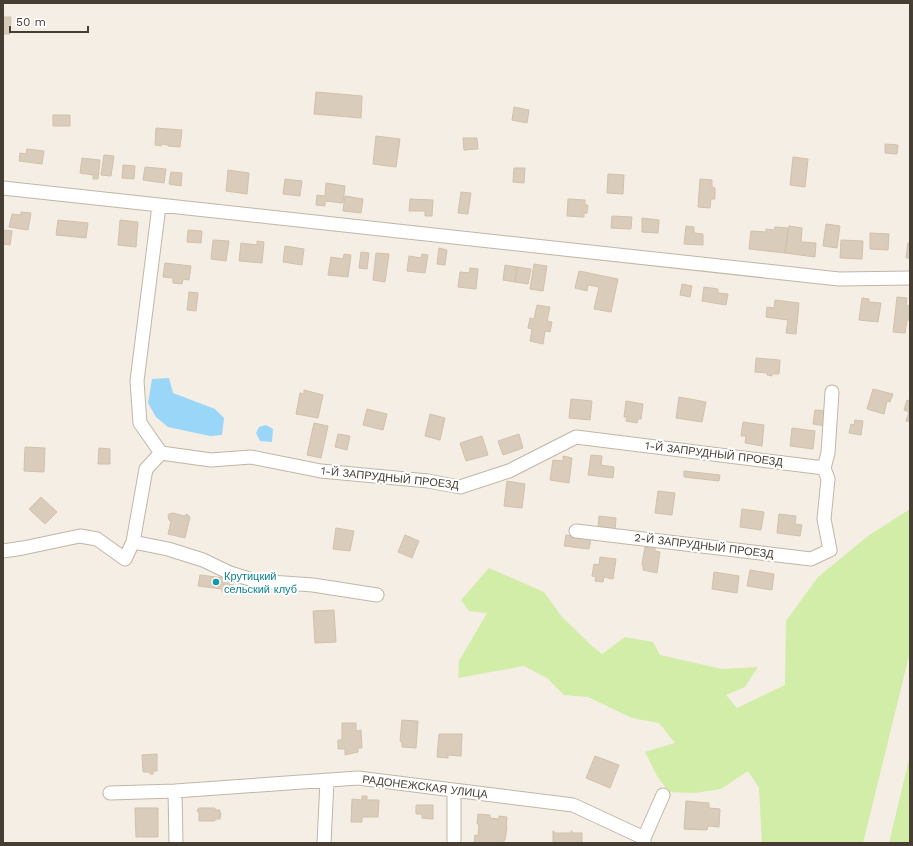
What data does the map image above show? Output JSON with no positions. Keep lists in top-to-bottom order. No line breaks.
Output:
{"streets":{"street":["1-Й ЗАПРУДНЫЙ ПРОЕЗД","2-Й ЗАПРУДНЫЙ ПРОЕЗД","РАДОНЕЖСКАЯ УЛИЦА"]},"crossings":[["1-Й ЗАПРУДНЫЙ ПРОЕЗД","2-Й ЗАПРУДНЫЙ ПРОЕЗД"]],"places":["Крутицкий сельский клуб"],"scale_bar":"50 m"}
